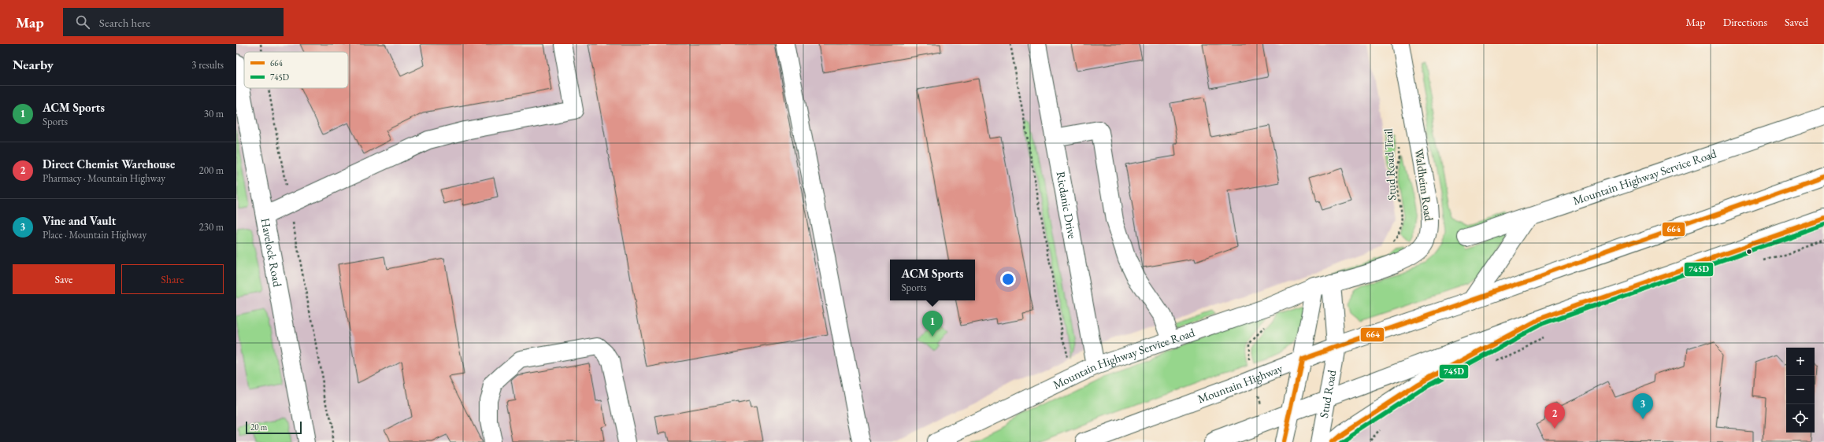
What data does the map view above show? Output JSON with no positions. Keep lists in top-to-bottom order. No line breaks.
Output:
{"streets":{"street":["Mountain Highway Service Road","Waldheim Road","Ricdanic Drive","Havelock Road","Mountain Highway","Stud Road"],"path":["Stud Road Trail"]},"crossings":[["Mountain Highway Service Road","Waldheim Road"],["Mountain Highway Service Road","Ricdanic Drive"],["Mountain Highway","Stud Road"]],"lines":["transit line 664","transit line 745D"],"legend":["664","745D"],"scale_bar":"20 m","page":{"header":"Map","search":"Search here","nav":["Map","Directions","Saved"],"heading":["Nearby","3 results"],"list":[{"mark":"1","name":"ACM Sports","note":"Sports","value":"30 m"},{"mark":"2","name":"Direct Chemist Warehouse","note":"Pharmacy · Mountain Highway","value":"200 m"},{"mark":"3","name":"Vine and Vault","note":"Place · Mountain Highway","value":"230 m"}],"buttons":["Save","Share"],"popup":["ACM Sports","Sports"],"pins":["1","3","2"],"map_buttons":["+","−"],"scale":"20 m"}}
